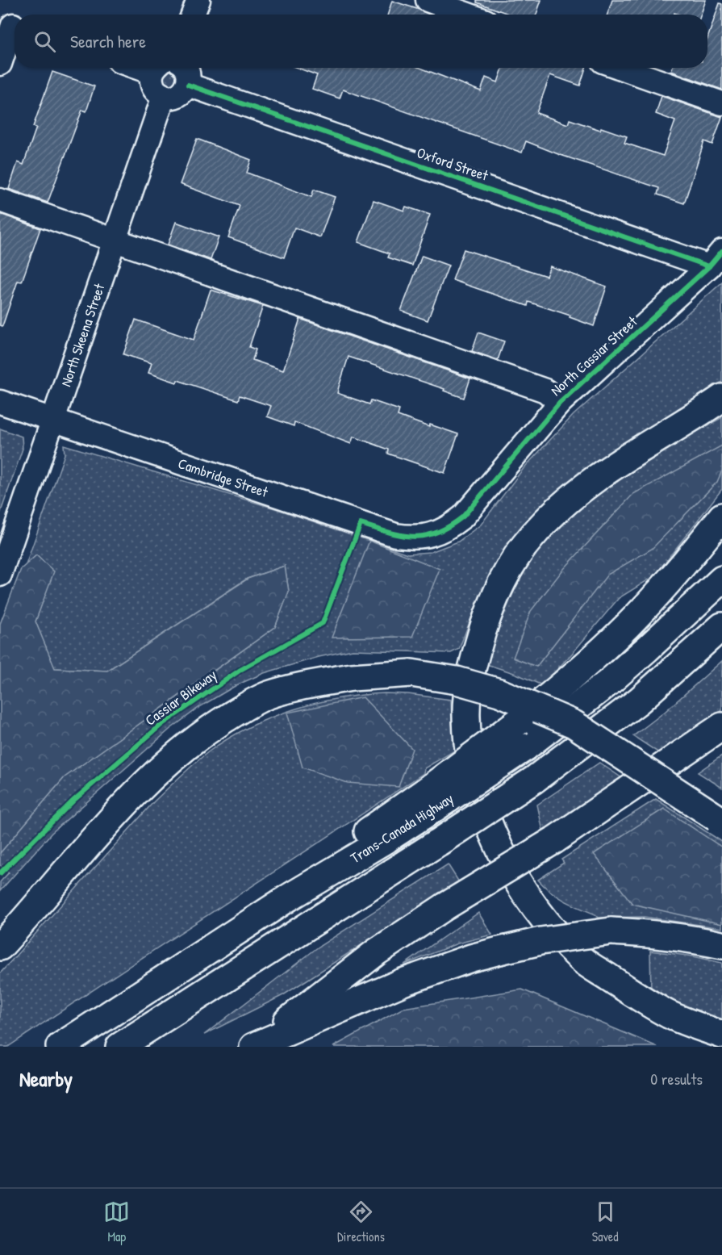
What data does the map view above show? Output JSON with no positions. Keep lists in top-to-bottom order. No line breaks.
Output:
{"streets":{"highway":["Trans-Canada Highway"],"street":["Oxford Street","North Skeena Street","North Cassiar Street","Cambridge Street"],"cycle path":["Cassiar Bikeway"]},"crossings":[["Oxford Street","North Cassiar Street"],["North Skeena Street","Cambridge Street"],["North Cassiar Street","Cambridge Street"]],"page":{"search":"Search here","heading":["Nearby","0 results"],"nav":["Map","Directions","Saved"]}}
